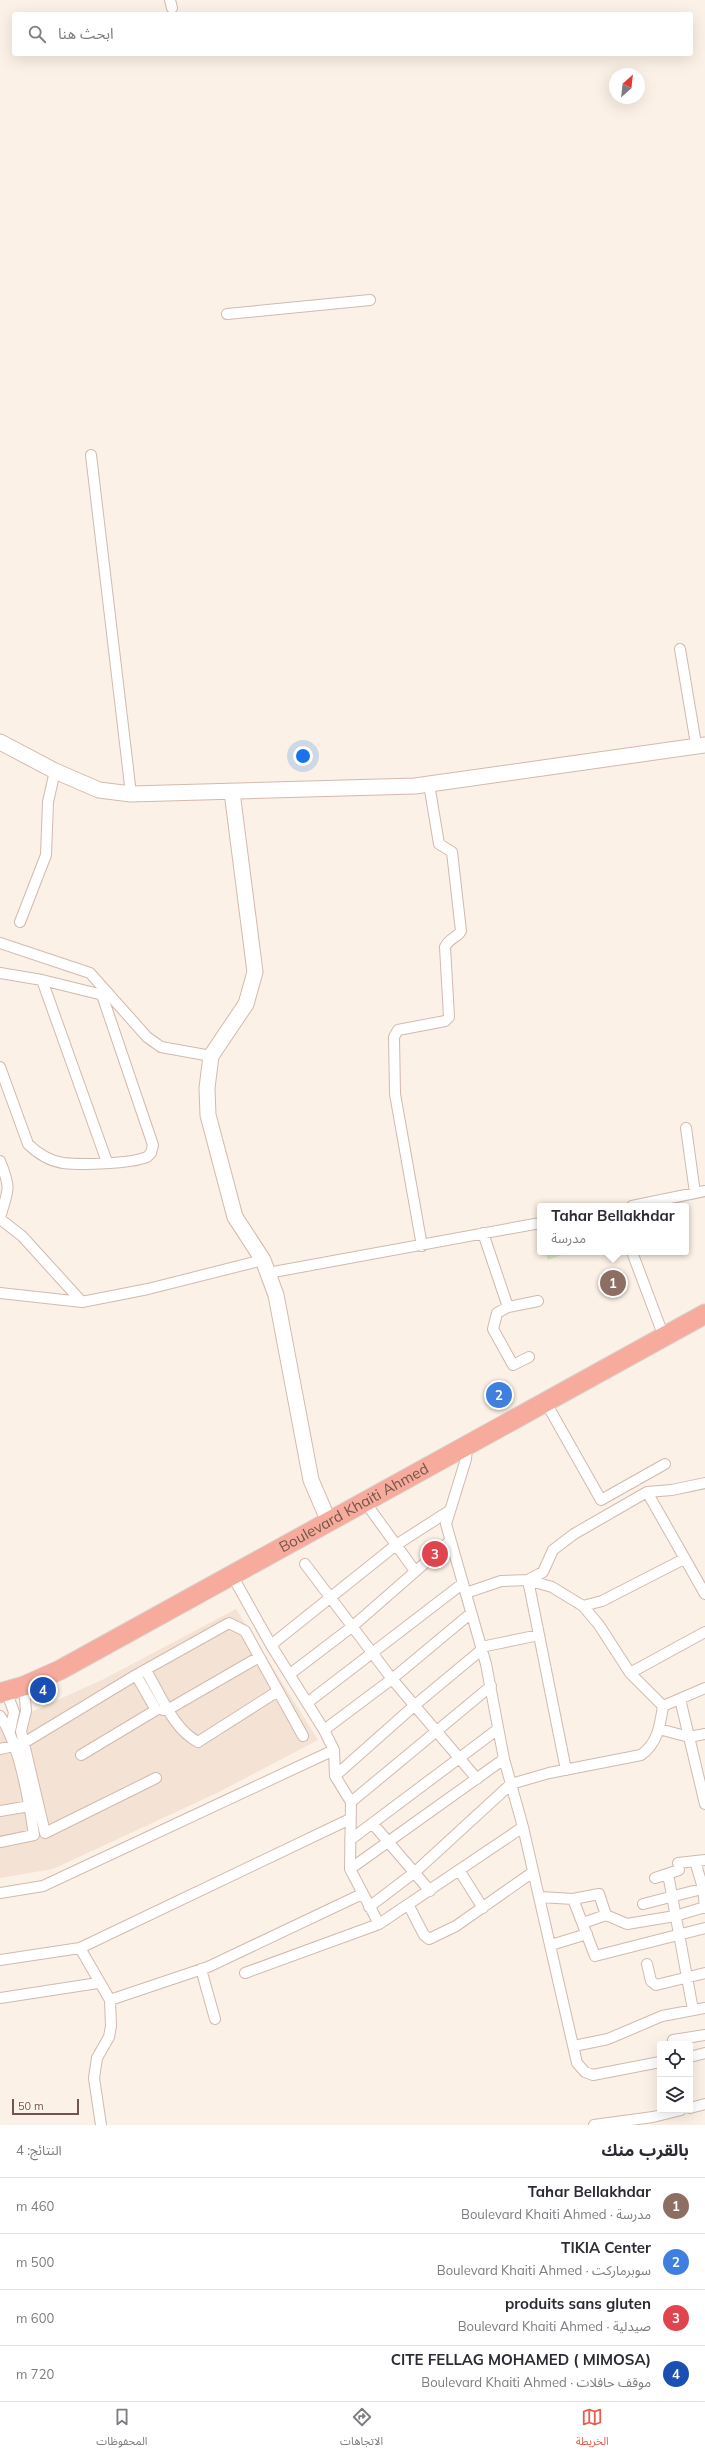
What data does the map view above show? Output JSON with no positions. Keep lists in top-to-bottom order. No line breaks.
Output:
{"streets":{"highway":["Boulevard Khaiti Ahmed"]},"scale_bar":"50 m","north":"top right","page":{"search":"ابحث هنا","popup":["Tahar Bellakhdar","مدرسة"],"pins":["1","2","3","4"],"scale":"50 m","heading":["بالقرب منك","النتائج: 4"],"list":[{"mark":"1","name":"Tahar Bellakhdar","note":"مدرسة · Boulevard Khaiti Ahmed","value":"460 m"},{"mark":"2","name":"TIKIA Center","note":"سوبرماركت · Boulevard Khaiti Ahmed","value":"500 m"},{"mark":"3","name":"produits sans gluten","note":"صيدلية · Boulevard Khaiti Ahmed","value":"600 m"},{"mark":"4","name":"CITE FELLAG MOHAMED ( MIMOSA)","note":"موقف حافلات · Boulevard Khaiti Ahmed","value":"720 m"}],"nav":["الخريطة","الاتجاهات","المحفوظات"]}}
